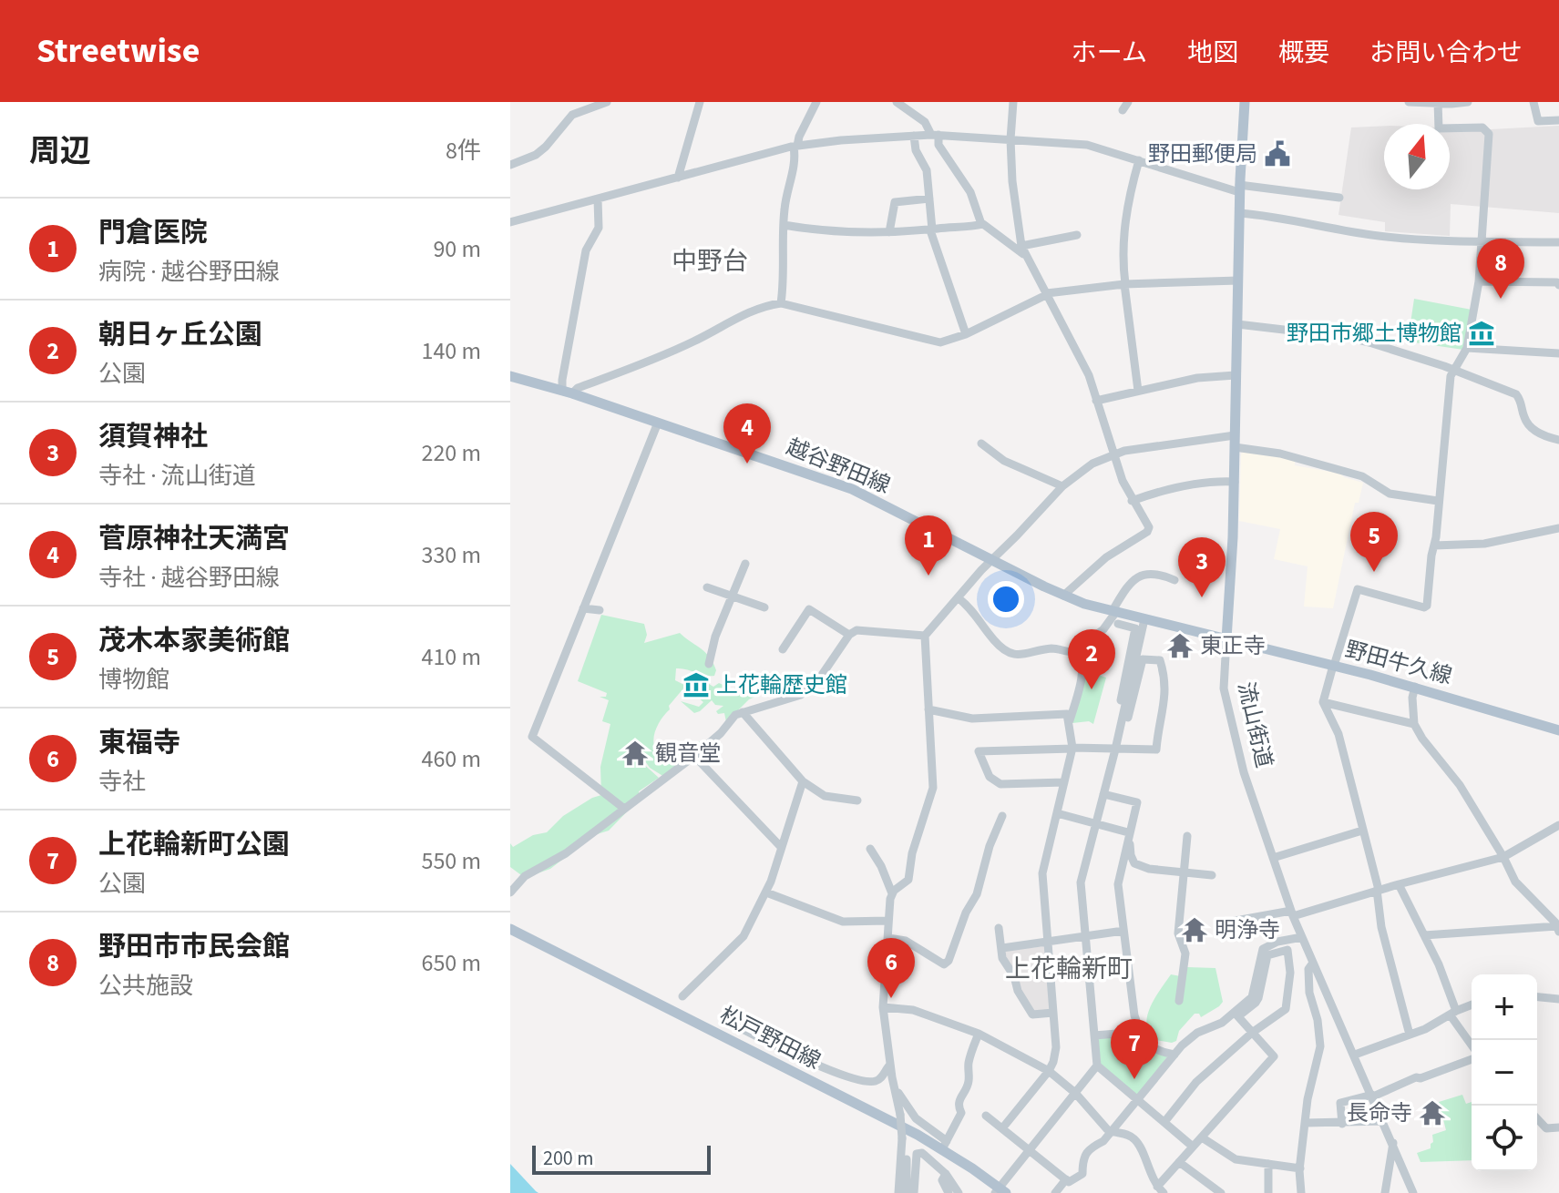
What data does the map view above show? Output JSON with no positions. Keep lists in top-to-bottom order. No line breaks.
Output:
{"streets":{"main road":["越谷野田線","野田牛久線","流山街道","松戸野田線"]},"crossings":[["越谷野田線","野田牛久線"],["越谷野田線","流山街道"],["野田牛久線","流山街道"]],"districts":["中野台","上花輪新町"],"places":{"public building":["野田郵便局"],"museum":["野田市郷土博物館","上花輪歴史館"],"temple":["東正寺","観音堂","明浄寺","長命寺"]},"scale_bar":"200 m","north":"top","page":{"header":"Streetwise","nav":["ホーム","地図","概要","お問い合わせ"],"heading":["周辺","8件"],"list":[{"mark":"1","name":"門倉医院","note":"病院 · 越谷野田線","value":"90 m"},{"mark":"2","name":"朝日ヶ丘公園","note":"公園","value":"140 m"},{"mark":"3","name":"須賀神社","note":"寺社 · 流山街道","value":"220 m"},{"mark":"4","name":"菅原神社天満宮","note":"寺社 · 越谷野田線","value":"330 m"},{"mark":"5","name":"茂木本家美術館","note":"博物館","value":"410 m"},{"mark":"6","name":"東福寺","note":"寺社","value":"460 m"},{"mark":"7","name":"上花輪新町公園","note":"公園","value":"550 m"},{"mark":"8","name":"野田市市民会館","note":"公共施設","value":"650 m"}],"pins":["8","4","5","1","3","2","6","7"],"map_buttons":["+","−"],"scale":"200 m"}}
